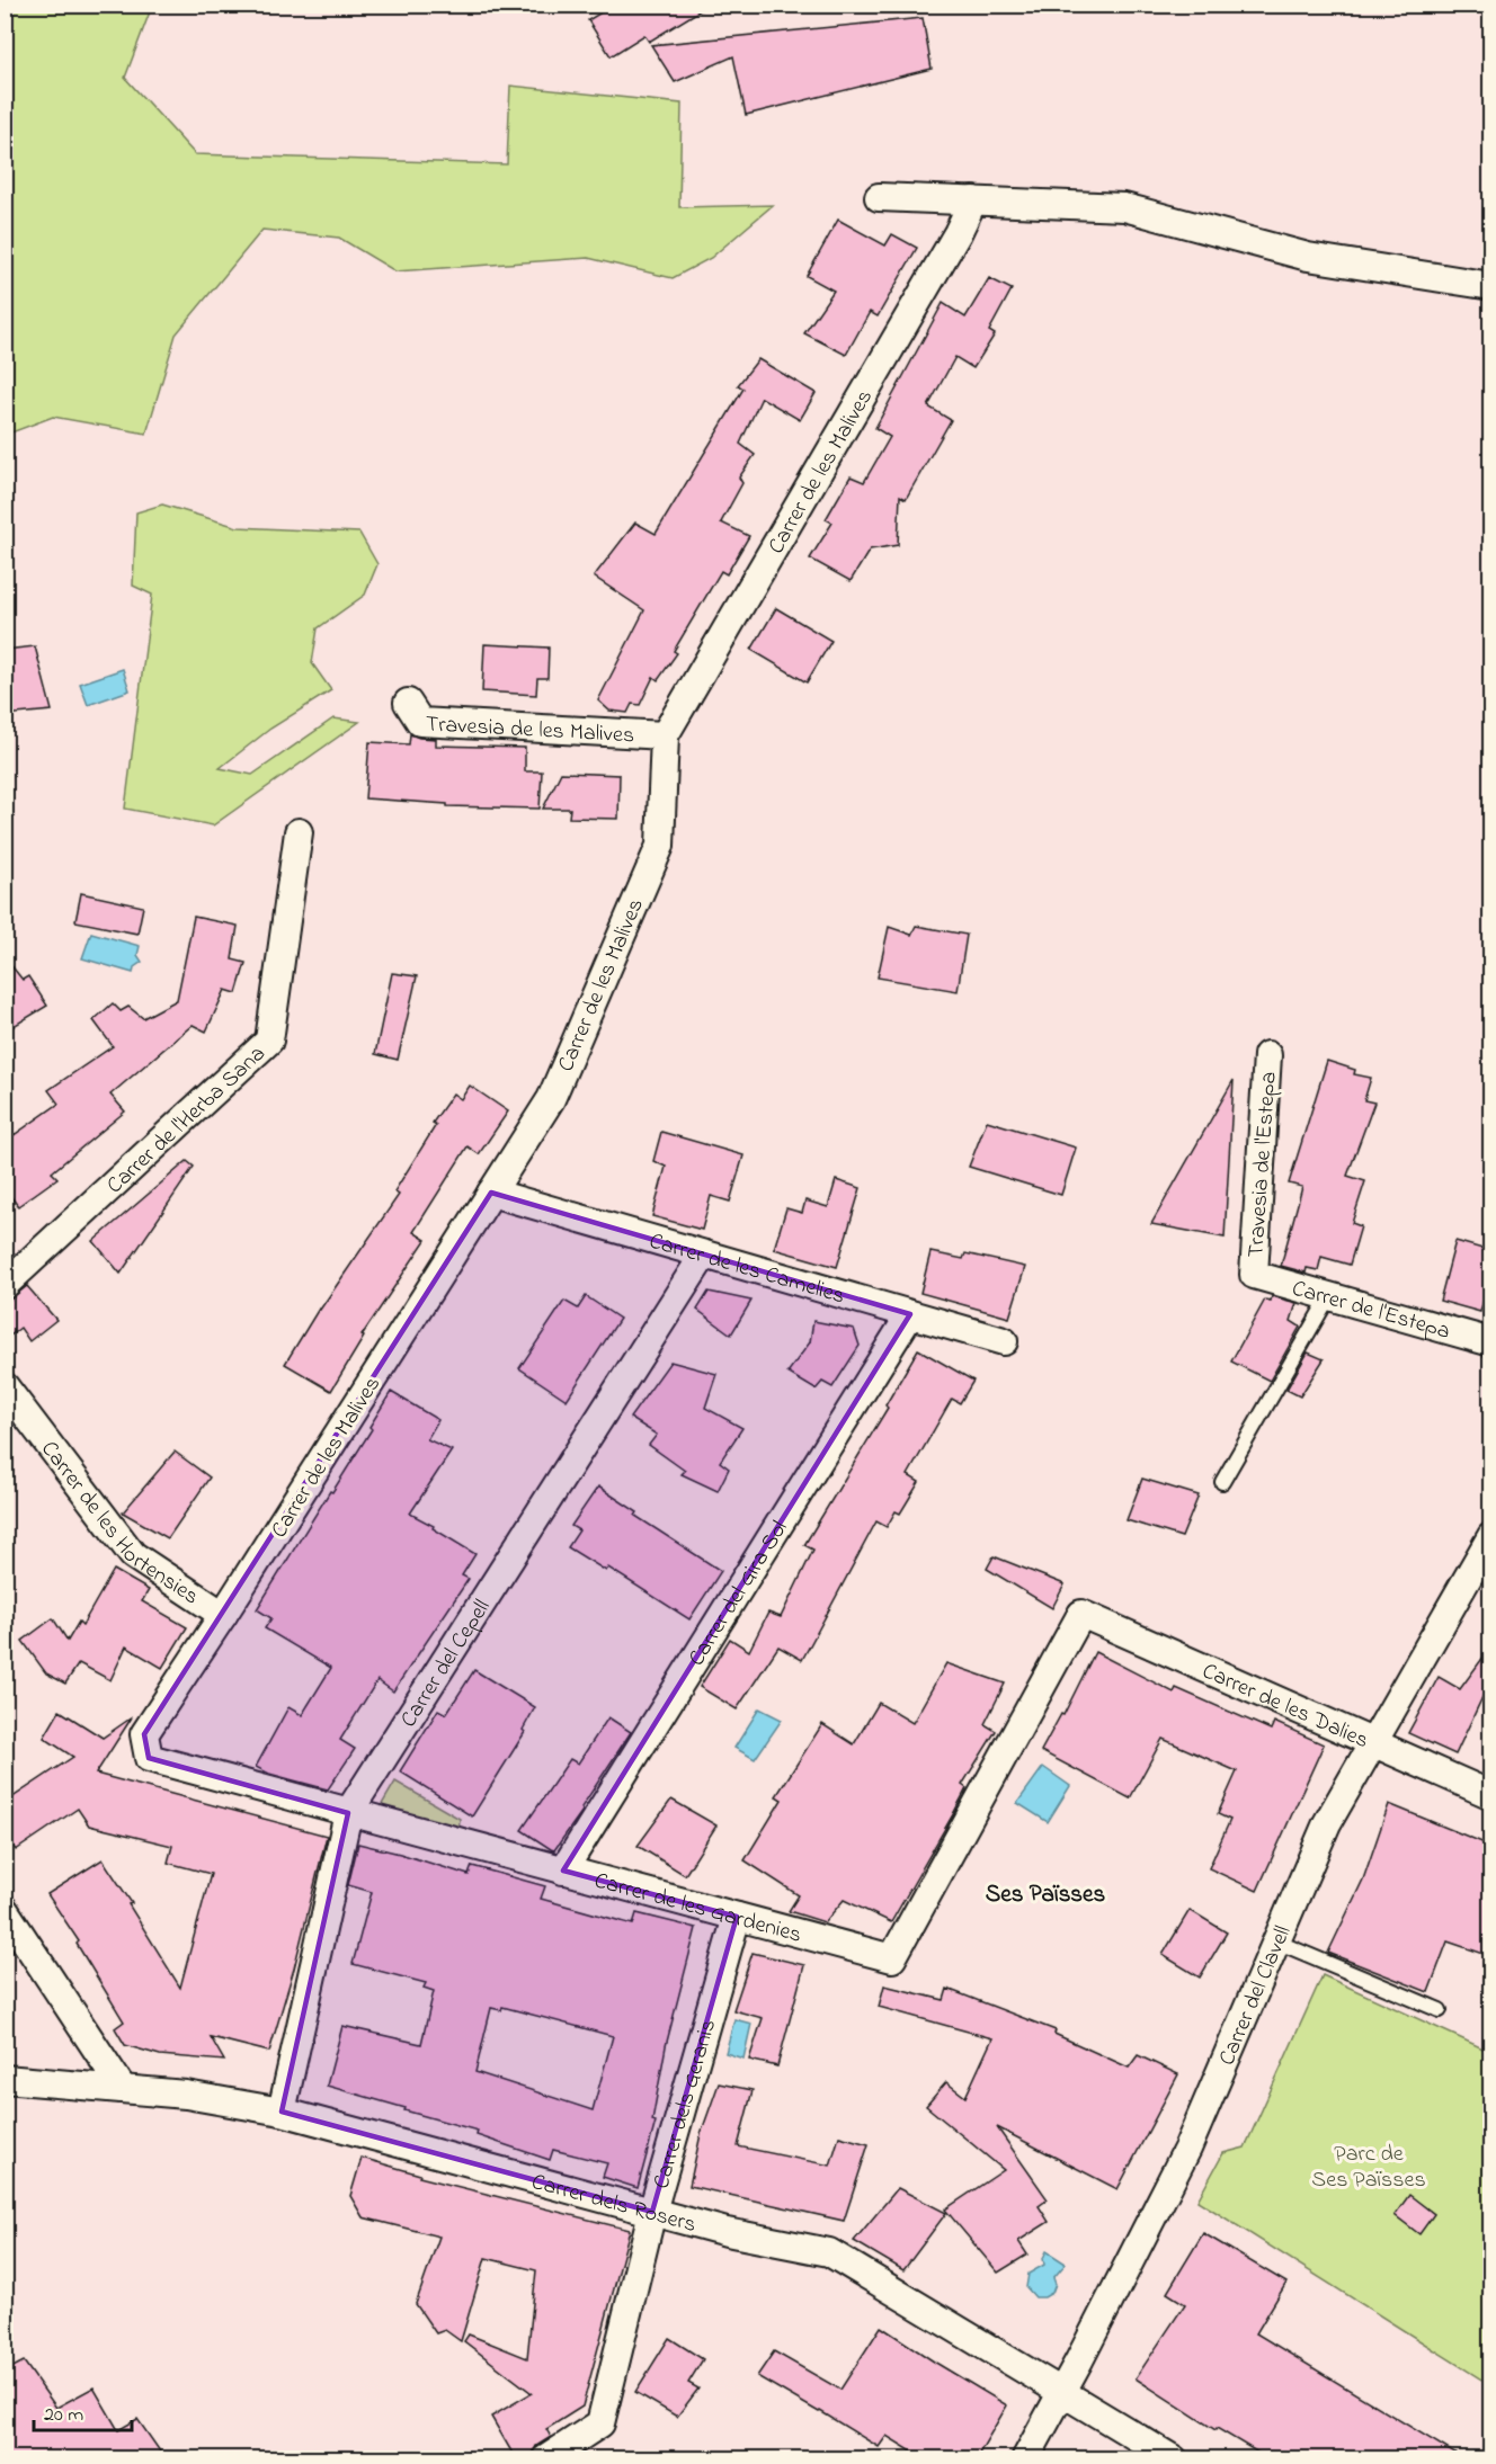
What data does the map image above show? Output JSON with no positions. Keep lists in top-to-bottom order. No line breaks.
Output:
{"streets":{"street":["Carrer de les Malives","Travesia de les Malives","Carrer de l'Herba Sana","Travesia de l'Estepa","Carrer de les Camelies","Carrer de l'Estepa","Carrer de les Hortensies","Carrer del Gira Sol","Carrer del Cepell","Carrer de les Dalies","Carrer de les Gardenies","Carrer del Clavell","Carrer dels Geranis","Carrer dels Rosers"]},"crossings":[["Carrer de les Malives","Travesia de les Malives"],["Carrer de les Malives","Carrer de les Camelies"],["Carrer de les Malives","Carrer de les Hortensies"],["Carrer de les Malives","Carrer de les Gardenies"],["Travesia de l'Estepa","Carrer de l'Estepa"],["Carrer de les Camelies","Carrer del Gira Sol"],["Carrer de les Camelies","Carrer del Cepell"],["Carrer del Gira Sol","Carrer de les Gardenies"],["Carrer del Cepell","Carrer de les Gardenies"],["Carrer del Cepell","Carrer dels Rosers"],["Carrer de les Dalies","Carrer de les Gardenies"],["Carrer de les Dalies","Carrer del Clavell"],["Carrer de les Gardenies","Carrer dels Geranis"],["Carrer del Clavell","Carrer dels Rosers"],["Carrer dels Geranis","Carrer dels Rosers"]],"districts":["Ses Païsses"],"parks":["Parc de Ses Païsses"],"scale_bar":"20 m"}
